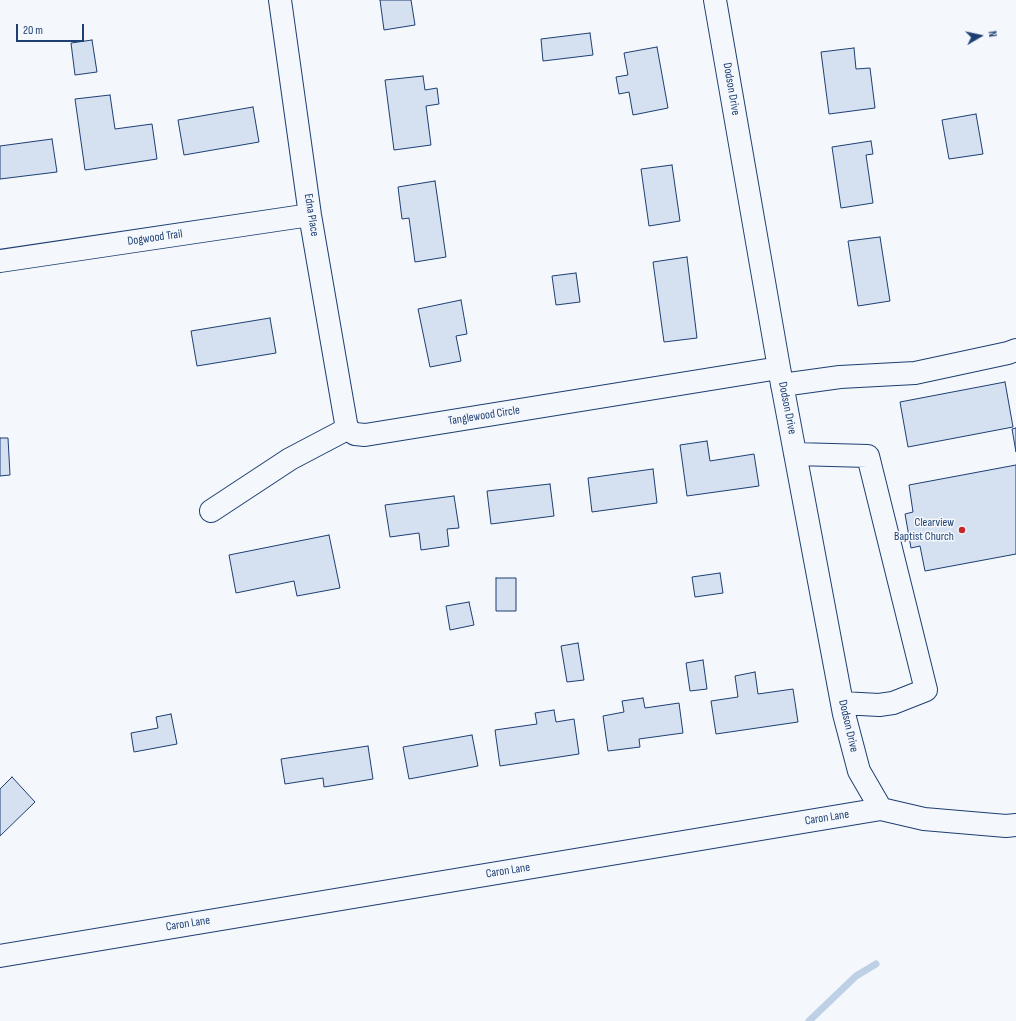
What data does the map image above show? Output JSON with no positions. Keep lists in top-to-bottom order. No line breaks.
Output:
{"streets":{"street":["Dodson Drive","Edna Place","Dogwood Trail","Tanglewood Circle","Caron Lane"]},"crossings":[["Dodson Drive","Tanglewood Circle"],["Dodson Drive","Caron Lane"],["Edna Place","Dogwood Trail"],["Edna Place","Tanglewood Circle"]],"places":["Clearview Baptist Church"],"scale_bar":"20 m","north":"right"}
